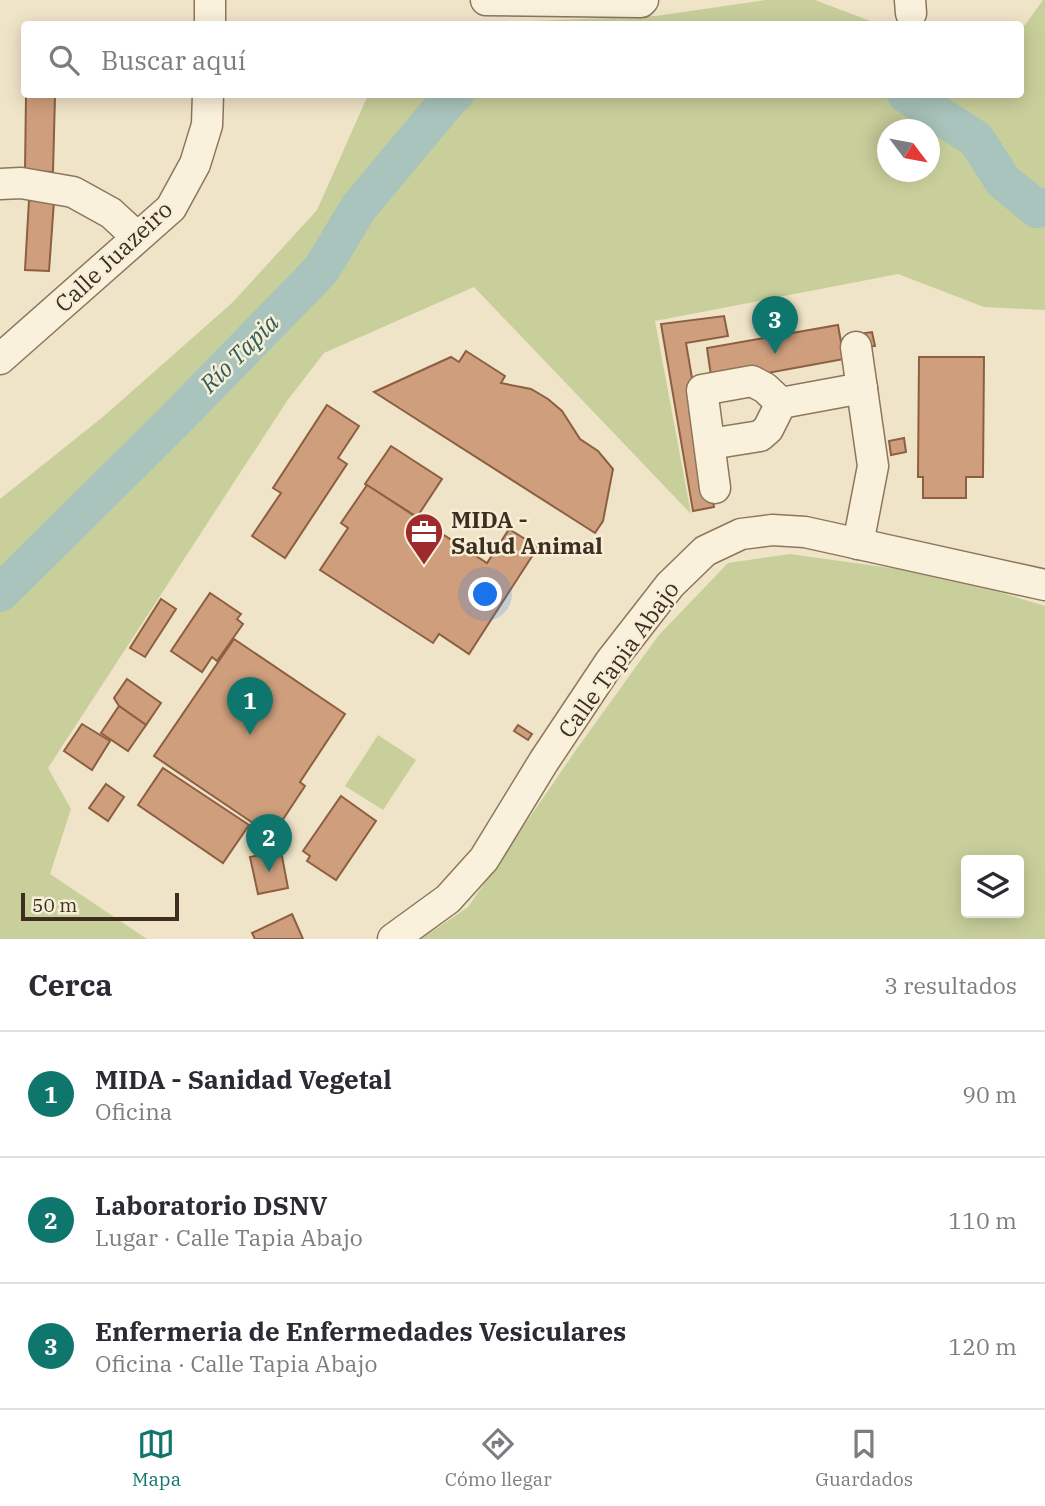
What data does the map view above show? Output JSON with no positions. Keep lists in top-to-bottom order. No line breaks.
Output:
{"streets":{"street":["Calle Juazeiro","Calle Tapia Abajo"]},"water":["Río Tapia"],"places":{"office":["MIDA - Salud Animal"]},"scale_bar":"50 m","north":"bottom right","page":{"search":"Buscar aquí","pins":["3","1","2"],"scale":"50 m","heading":["Cerca","3 resultados"],"list":[{"mark":"1","name":"MIDA - Sanidad Vegetal","note":"Oficina","value":"90 m"},{"mark":"2","name":"Laboratorio DSNV","note":"Lugar · Calle Tapia Abajo","value":"110 m"},{"mark":"3","name":"Enfermeria de Enfermedades Vesiculares","note":"Oficina · Calle Tapia Abajo","value":"120 m"}],"nav":["Mapa","Cómo llegar","Guardados"]}}
